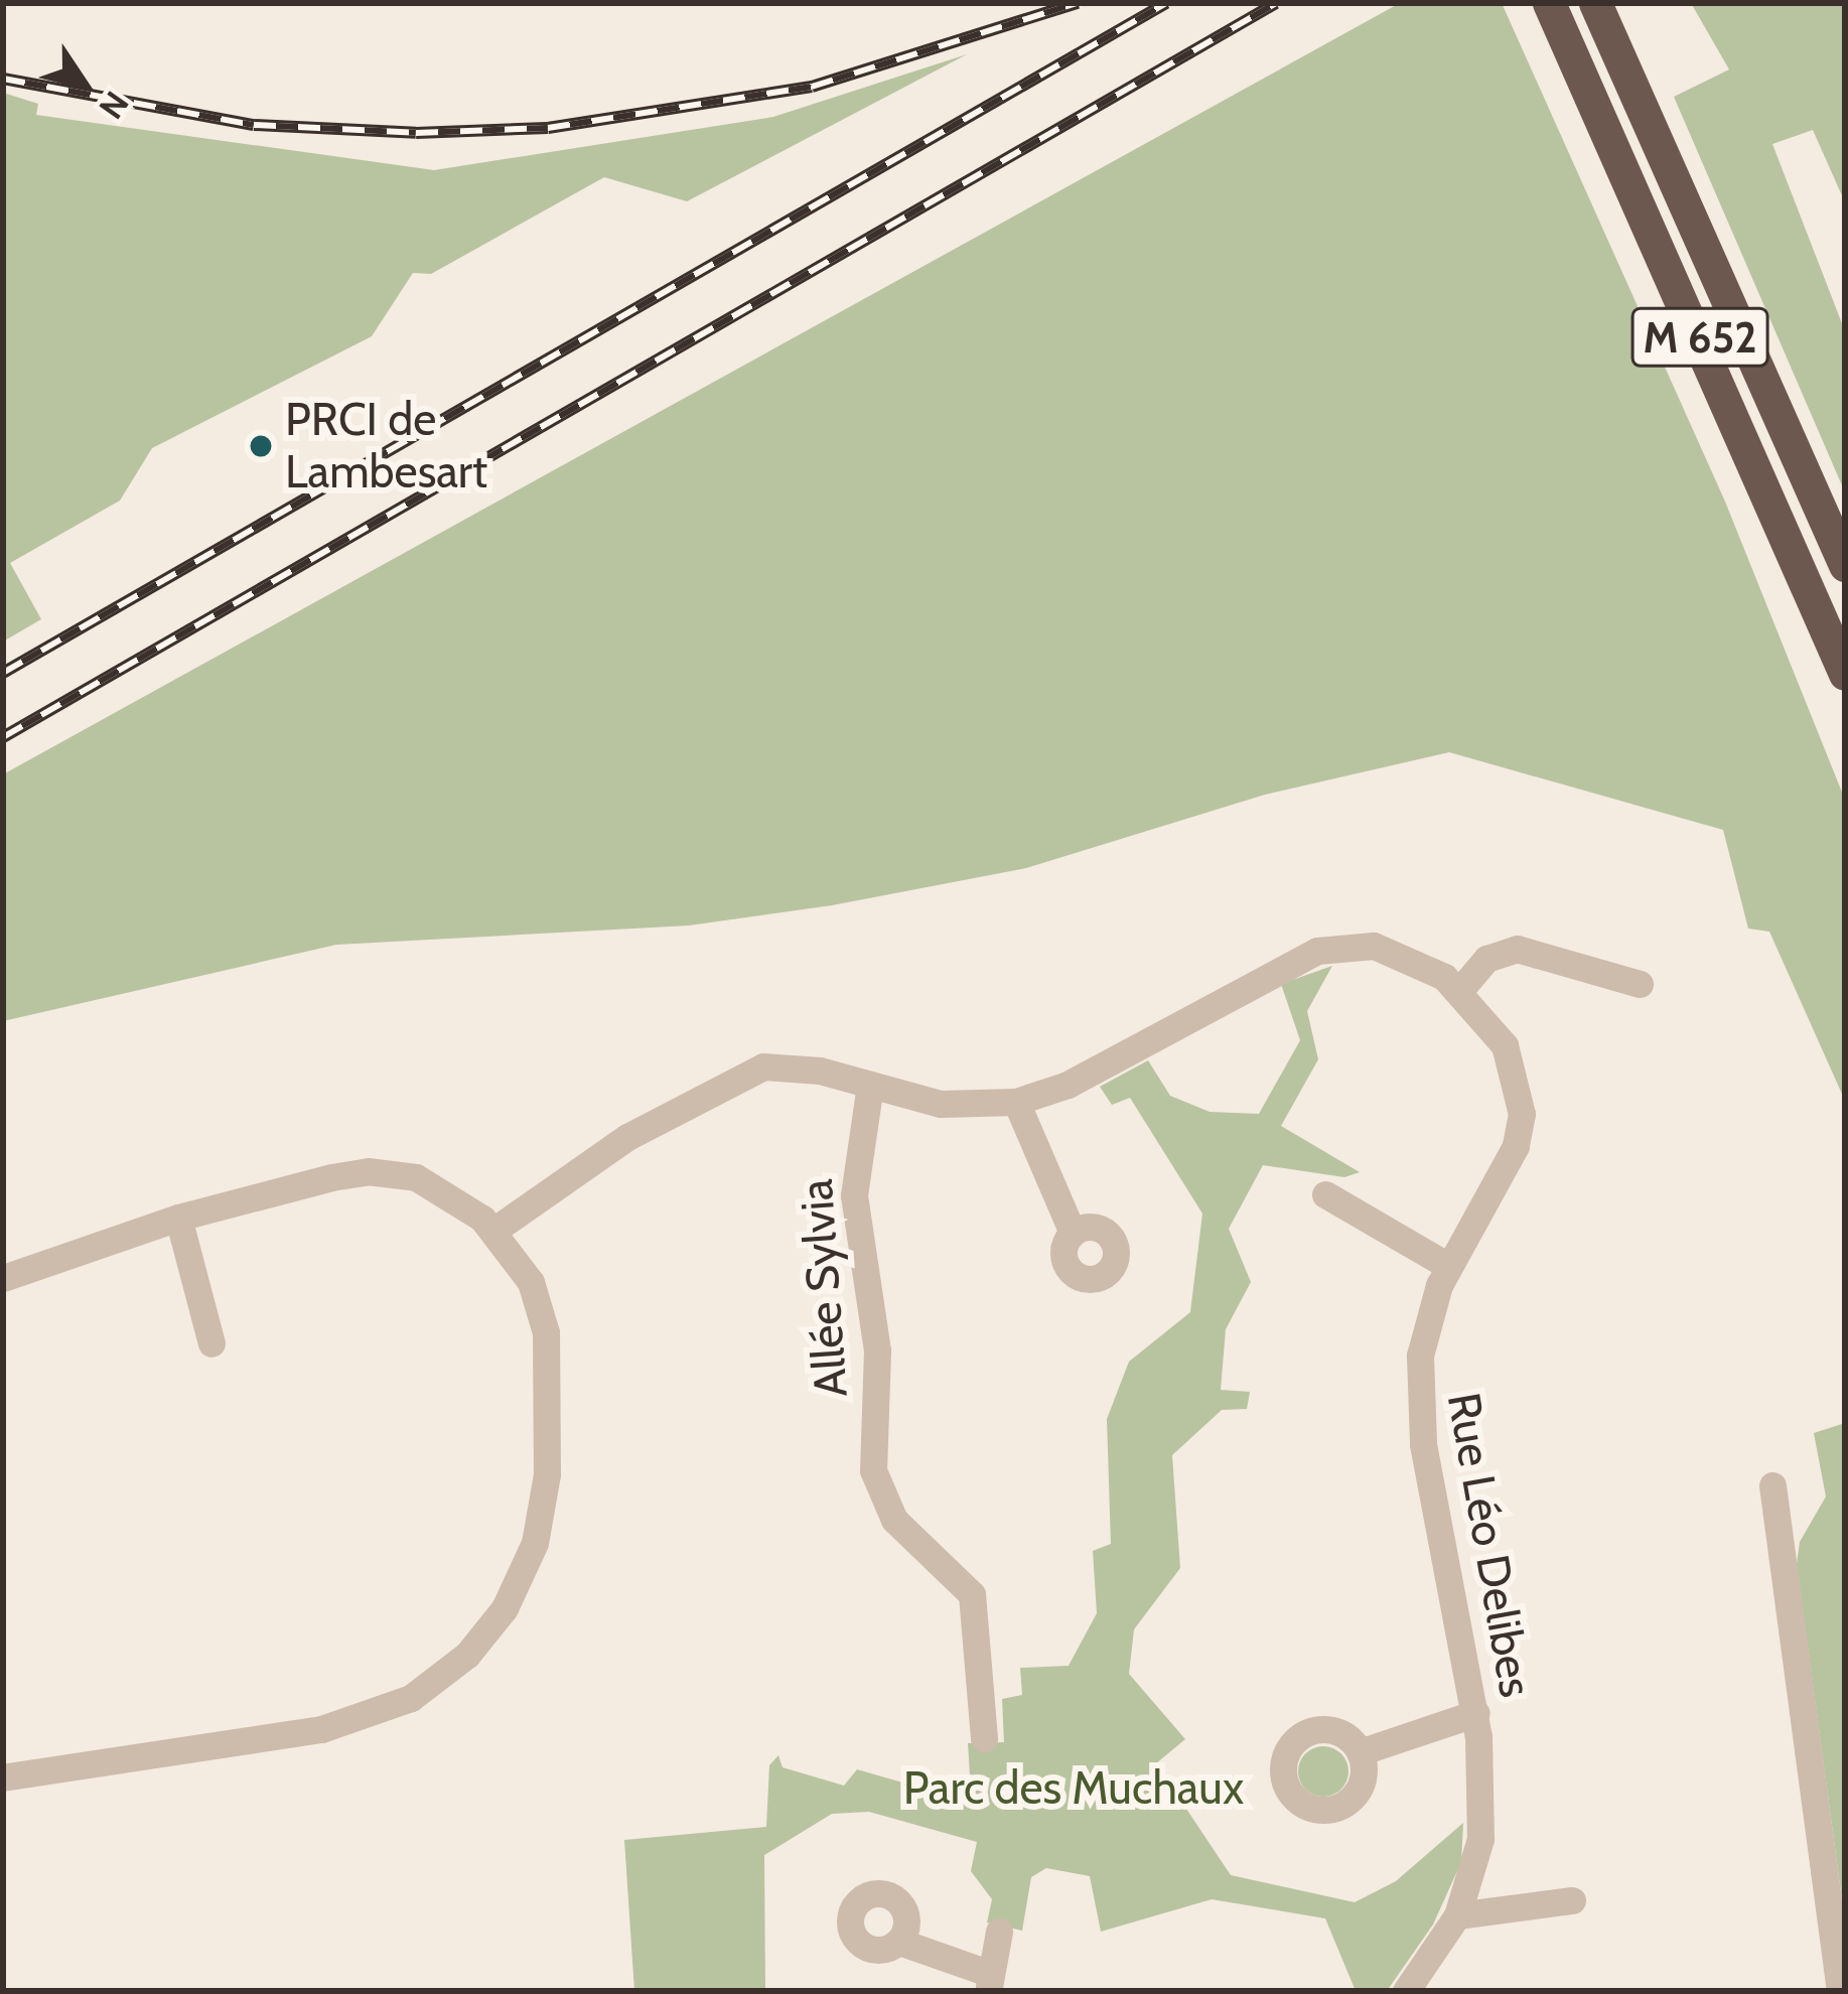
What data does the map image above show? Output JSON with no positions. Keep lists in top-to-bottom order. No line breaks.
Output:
{"streets":{"highway":["M 652"],"street":["Allée Sylvia","Rue Léo Delibes"]},"crossings":[["Allée Sylvia","Rue Léo Delibes"]],"parks":["Parc des Muchaux"],"places":["PRCI de Lambesart"],"north":"bottom right"}
